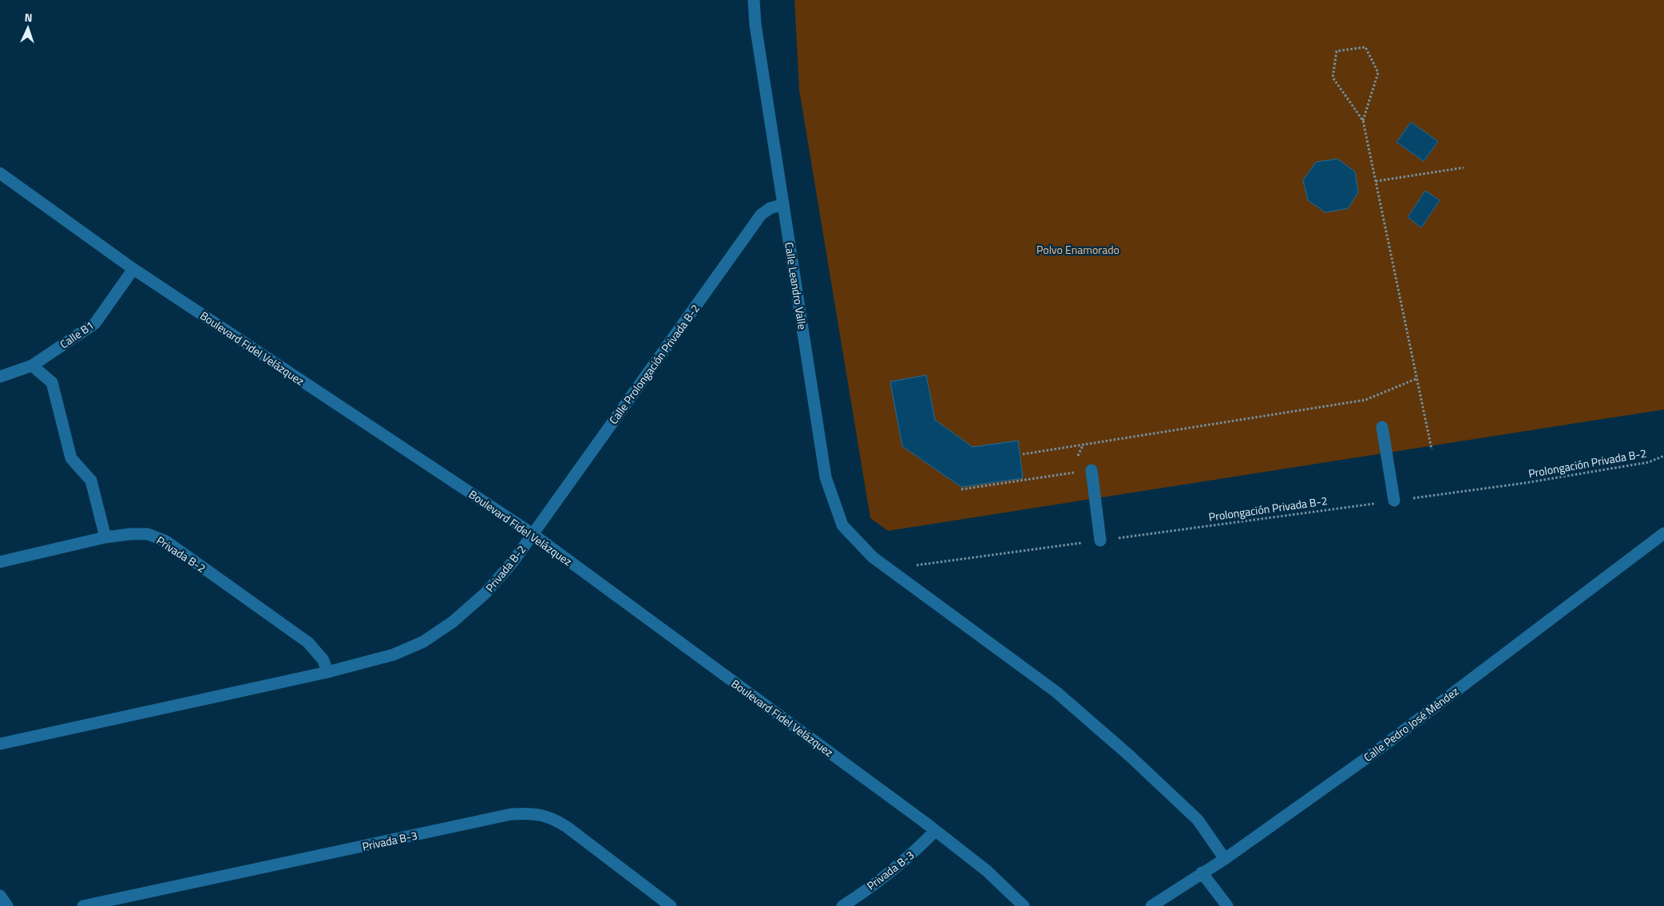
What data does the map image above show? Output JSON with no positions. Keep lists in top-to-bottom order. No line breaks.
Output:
{"streets":{"street":["Calle Leandro Valle","Calle B1","Boulevard Fidel Velázquez","Calle Prolongación Privada B-2","Privada B-2","Calle Pedro José Méndez","Privada B-3"],"path":["Prolongación Privada B-2"]},"crossings":[["Calle Leandro Valle","Calle Prolongación Privada B-2"],["Calle Leandro Valle","Calle Pedro José Méndez"],["Calle B1","Boulevard Fidel Velázquez"],["Boulevard Fidel Velázquez","Calle Prolongación Privada B-2"],["Boulevard Fidel Velázquez","Privada B-2"],["Boulevard Fidel Velázquez","Privada B-3"],["Calle Prolongación Privada B-2","Privada B-2"]],"parks":["Polvo Enamorado"],"north":"top"}
